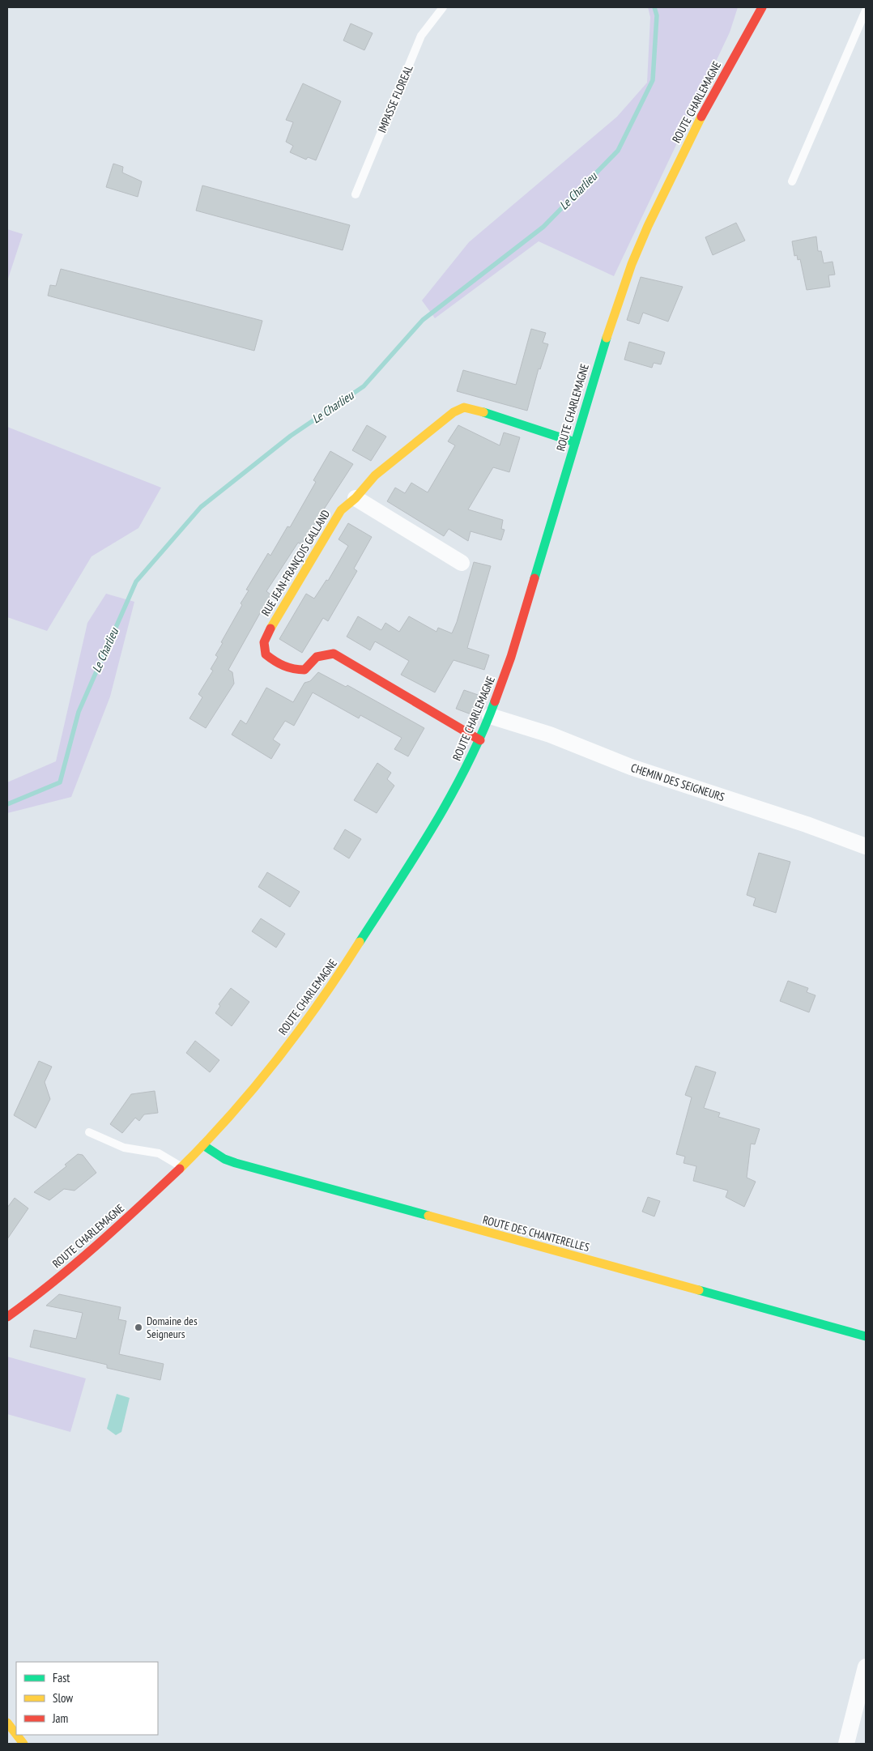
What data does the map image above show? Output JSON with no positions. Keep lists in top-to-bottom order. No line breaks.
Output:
{"streets":{"main road":["ROUTE CHARLEMAGNE","RUE JEAN-FRANÇOIS GALLAND","ROUTE DES CHANTERELLES"],"street":["CHEMIN DES SEIGNEURS"],"lane":["IMPASSE FLOREAL"]},"crossings":[["ROUTE CHARLEMAGNE","RUE JEAN-FRANÇOIS GALLAND"],["ROUTE CHARLEMAGNE","CHEMIN DES SEIGNEURS"],["ROUTE CHARLEMAGNE","ROUTE DES CHANTERELLES"]],"water":["Le Charlieu"],"places":["Domaine des Seigneurs"],"legend":["Fast","Slow","Jam"]}
